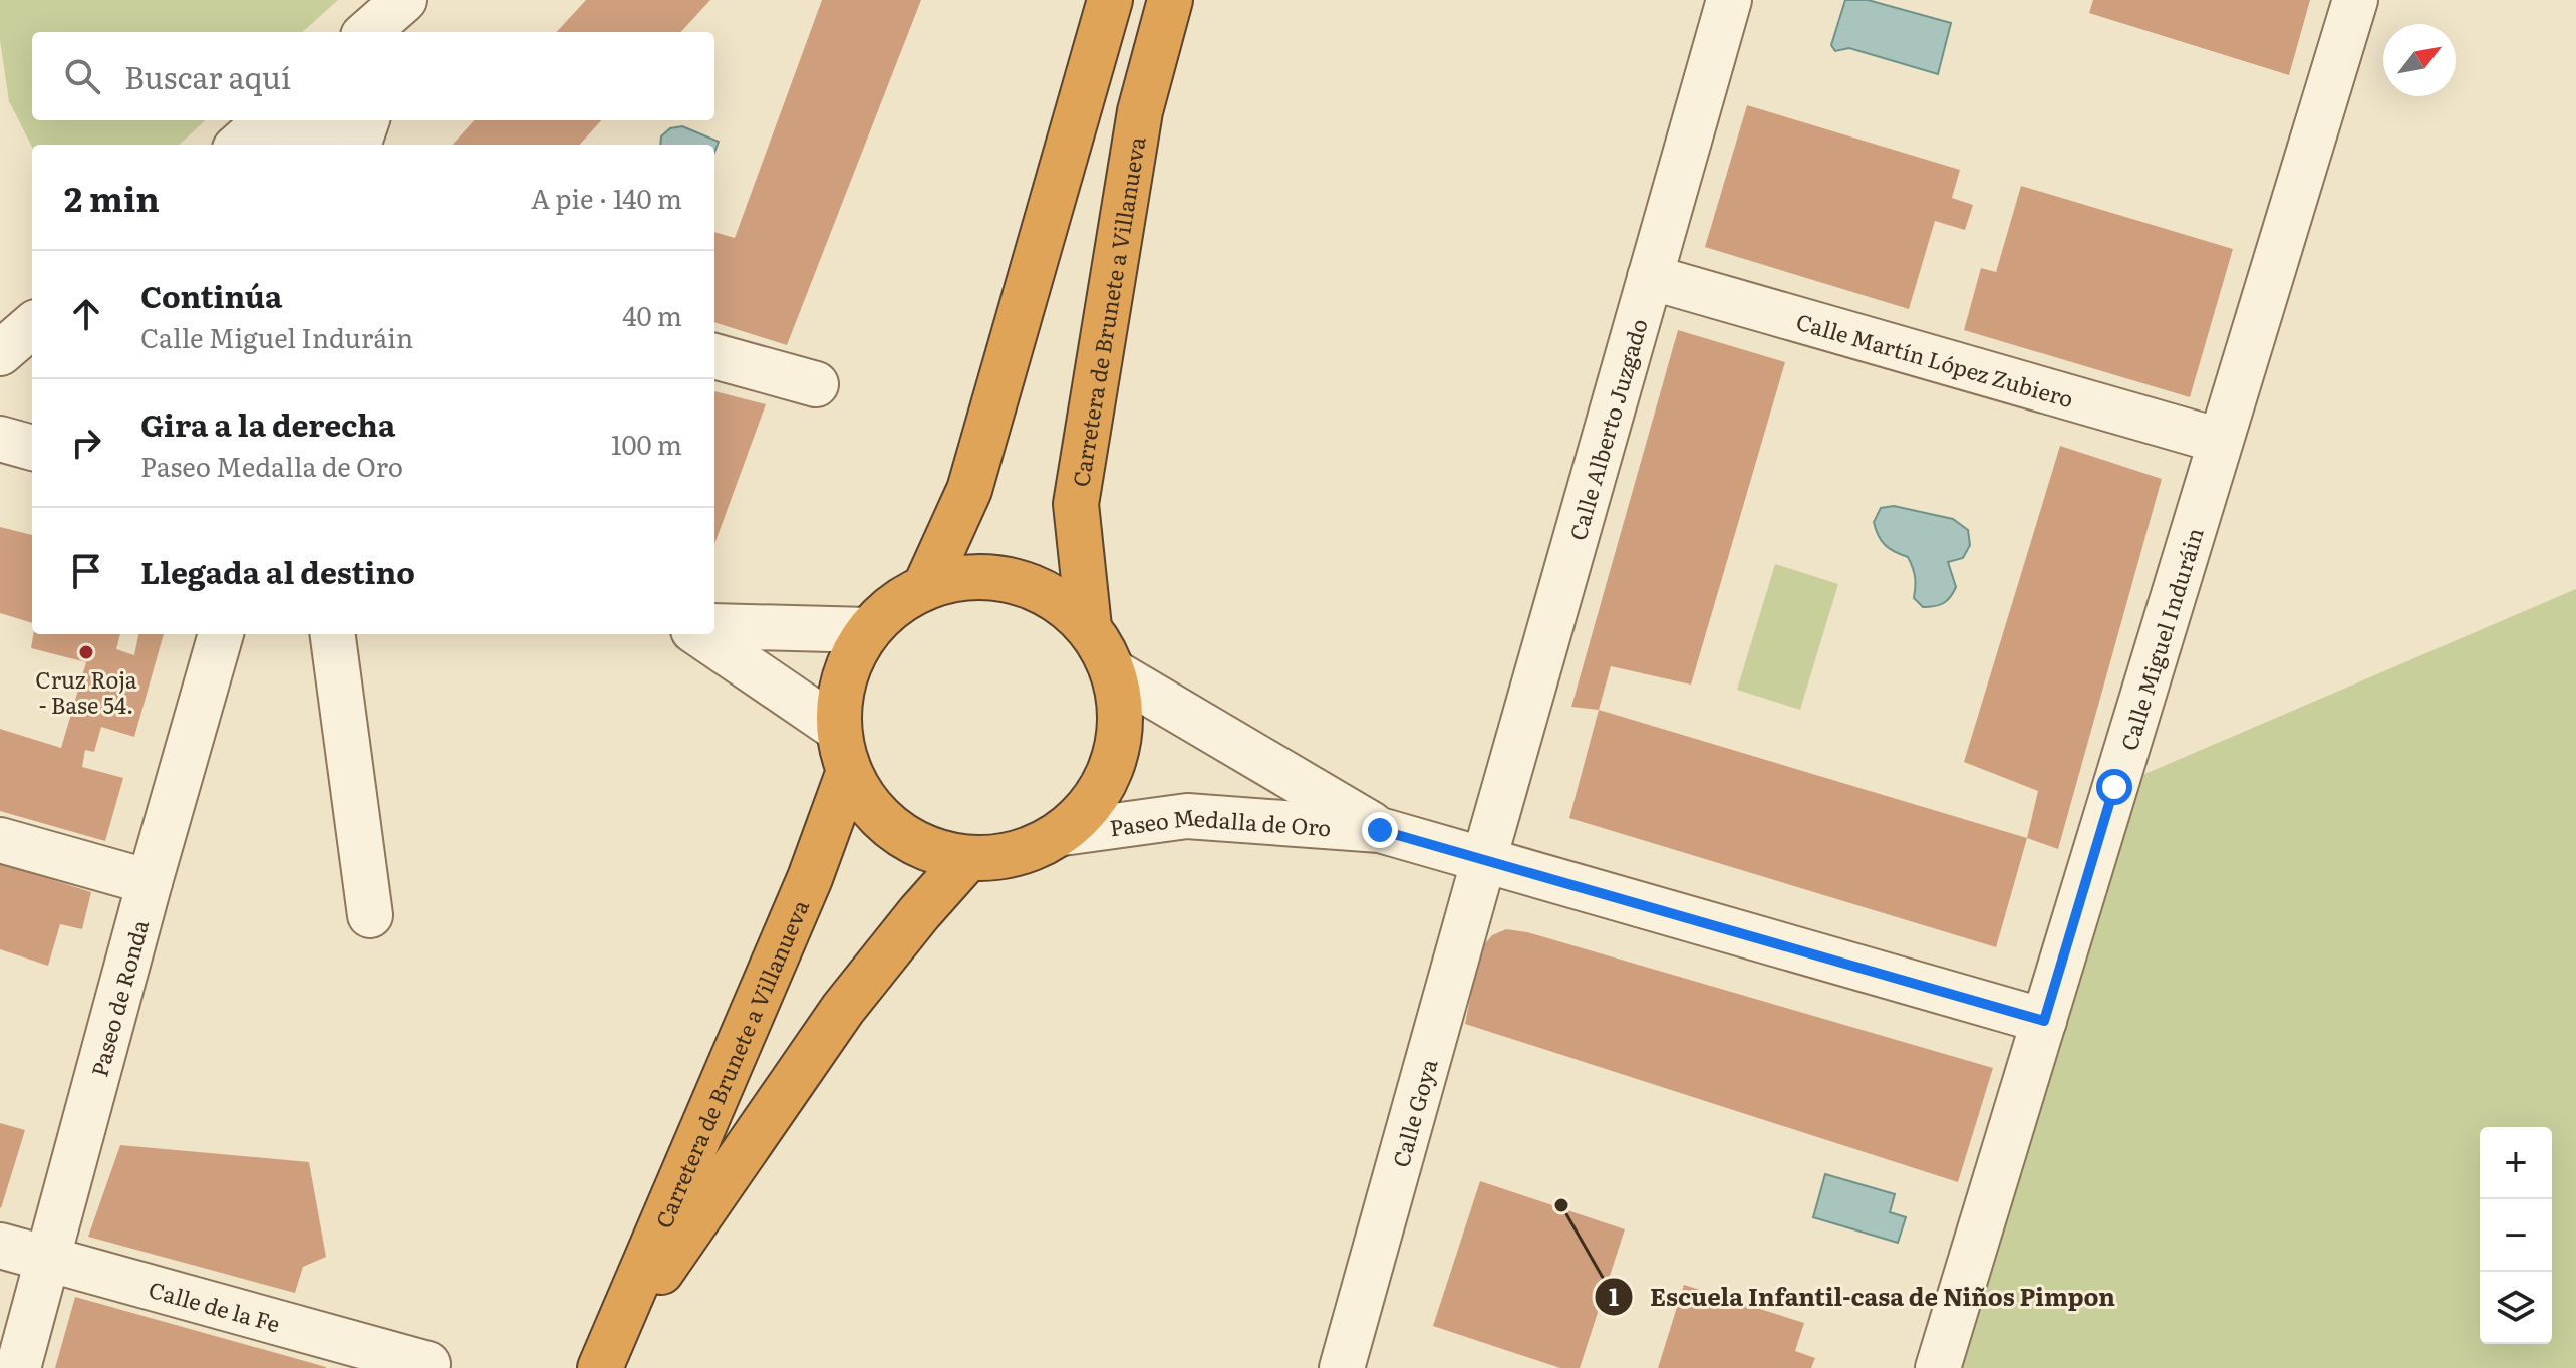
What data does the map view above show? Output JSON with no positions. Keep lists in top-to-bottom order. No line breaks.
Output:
{"streets":{"highway":["Carretera de Brunete a Villanueva"],"street":["Calle Martín López Zubiero","Calle Alberto Juzgado","Calle Miguel Induráin","Paseo Medalla de Oro","Paseo de Ronda","Calle Goya","Calle de la Fe"]},"crossings":[["Carretera de Brunete a Villanueva","Paseo Medalla de Oro"],["Calle Martín López Zubiero","Calle Alberto Juzgado"],["Calle Martín López Zubiero","Calle Miguel Induráin"],["Calle Alberto Juzgado","Paseo Medalla de Oro"],["Calle Alberto Juzgado","Calle Goya"],["Calle Miguel Induráin","Paseo Medalla de Oro"],["Paseo Medalla de Oro","Calle Goya"],["Paseo de Ronda","Calle de la Fe"]],"places":["Cruz Roja - Base 54.","Escuela Infantil-casa de Niños Pimpon"],"north":"top right","page":{"search":"Buscar aquí","heading":["2 min","A pie · 140 m"],"list":[["Continúa","Calle Miguel Induráin","40 m"],["Gira a la derecha","Paseo Medalla de Oro","100 m"],"Llegada al destino"],"map_buttons":["+","−"]}}
